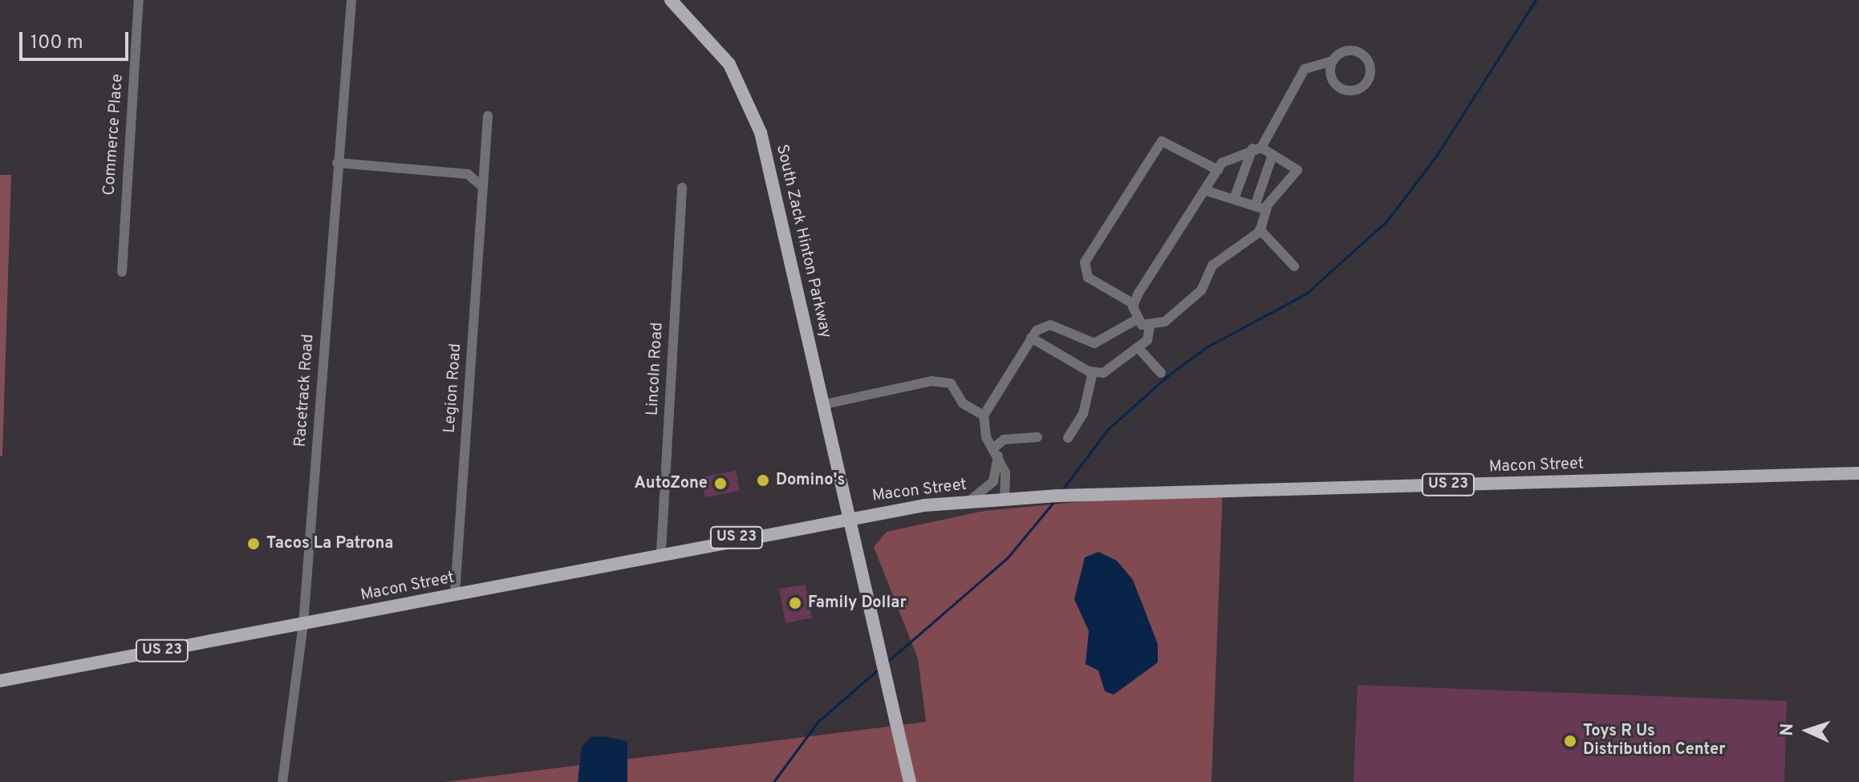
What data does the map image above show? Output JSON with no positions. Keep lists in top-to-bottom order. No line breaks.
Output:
{"streets":{"main road":["South Zack Hinton Parkway","Macon Street","US 23"],"street":["Commerce Place","Lincoln Road","Legion Road","Racetrack Road"]},"crossings":[["South Zack Hinton Parkway","Macon Street"],["Lincoln Road","Macon Street"],["Legion Road","Macon Street"],["Racetrack Road","Macon Street"]],"places":["Domino's","AutoZone","Tacos La Patrona","Family Dollar","Toys R Us Distribution Center"],"scale_bar":"100 m","north":"left"}
